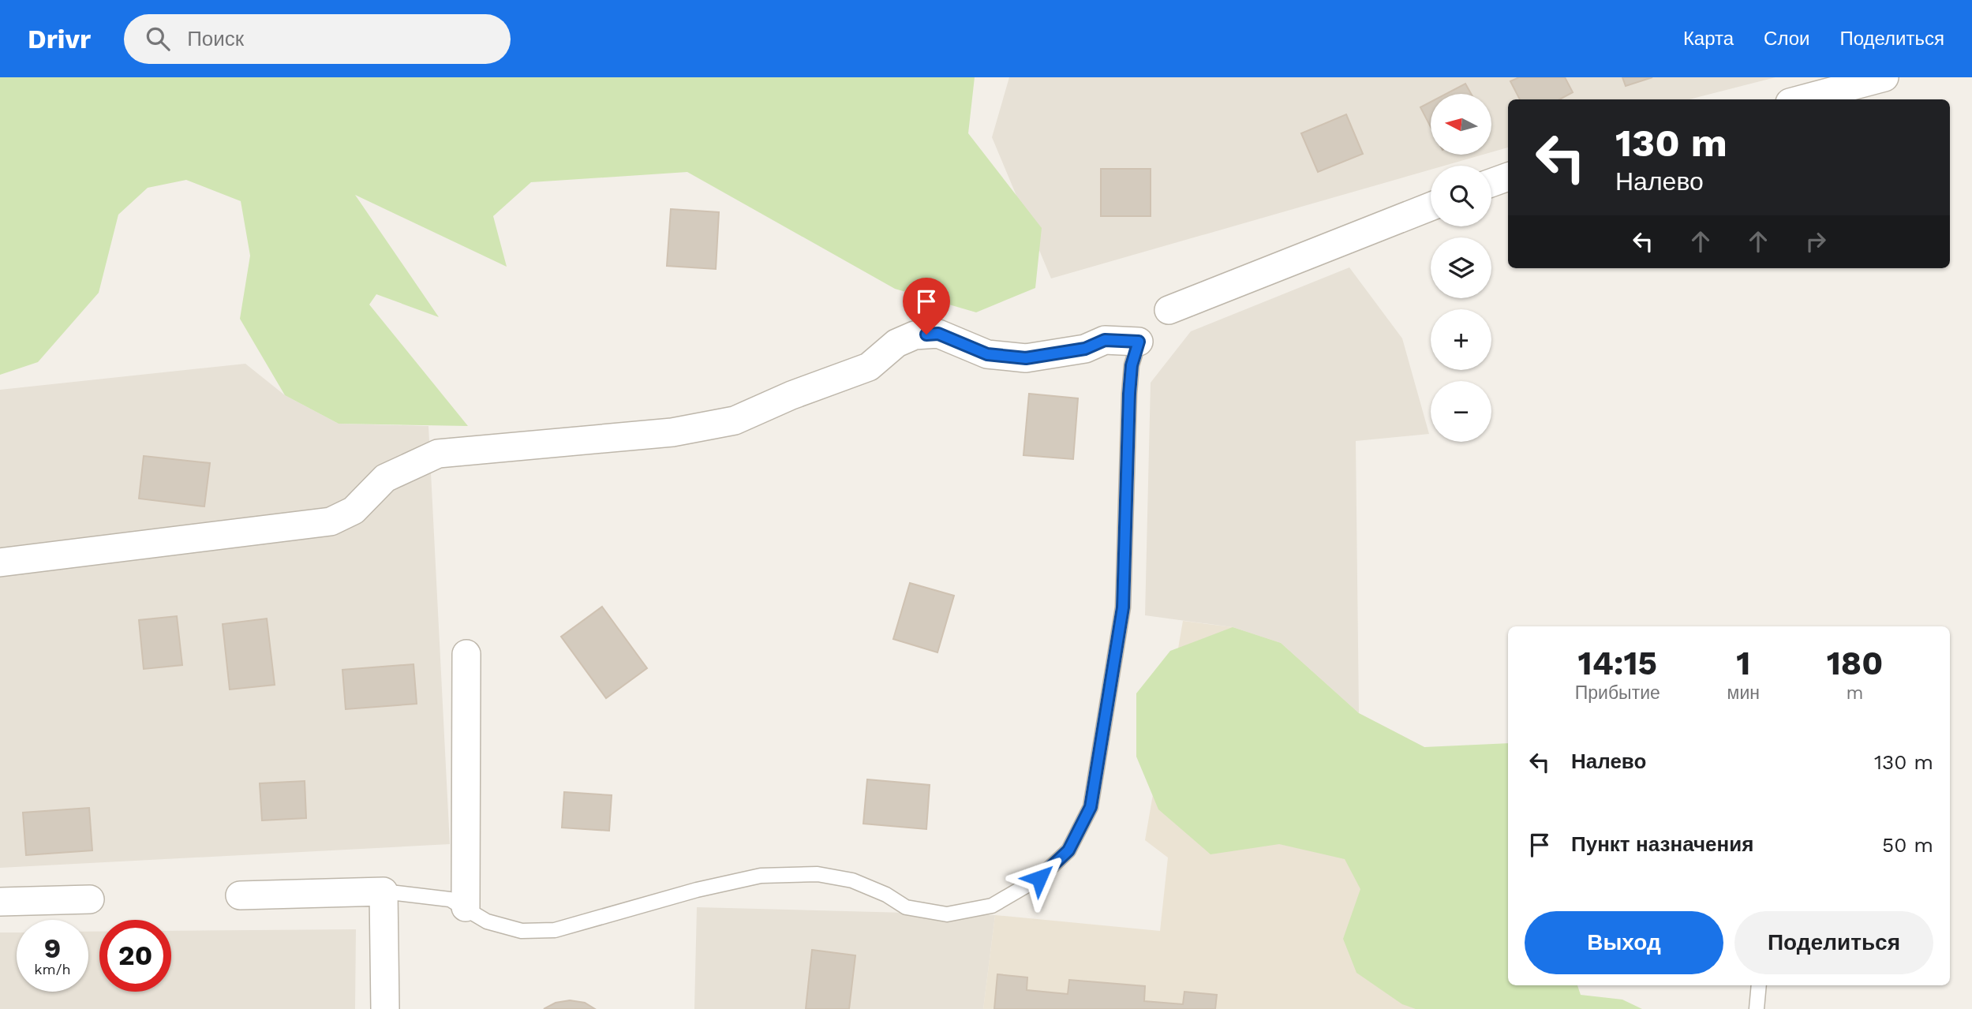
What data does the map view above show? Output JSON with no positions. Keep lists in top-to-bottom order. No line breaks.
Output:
{"north":"left","page":{"header":"Drivr","search":"Поиск","nav":["Карта","Слои","Поделиться"],"map_buttons":["+","−"],"turn":["130 m","Налево"],"eta":["14:15","Прибытие","1","мин","180","m"],"list":[{"name":"Налево","value":"130 m"},{"name":"Пункт назначения","value":"50 m"}],"buttons":["Выход","Поделиться"],"speed":"9 km/h","limit":"20"}}
